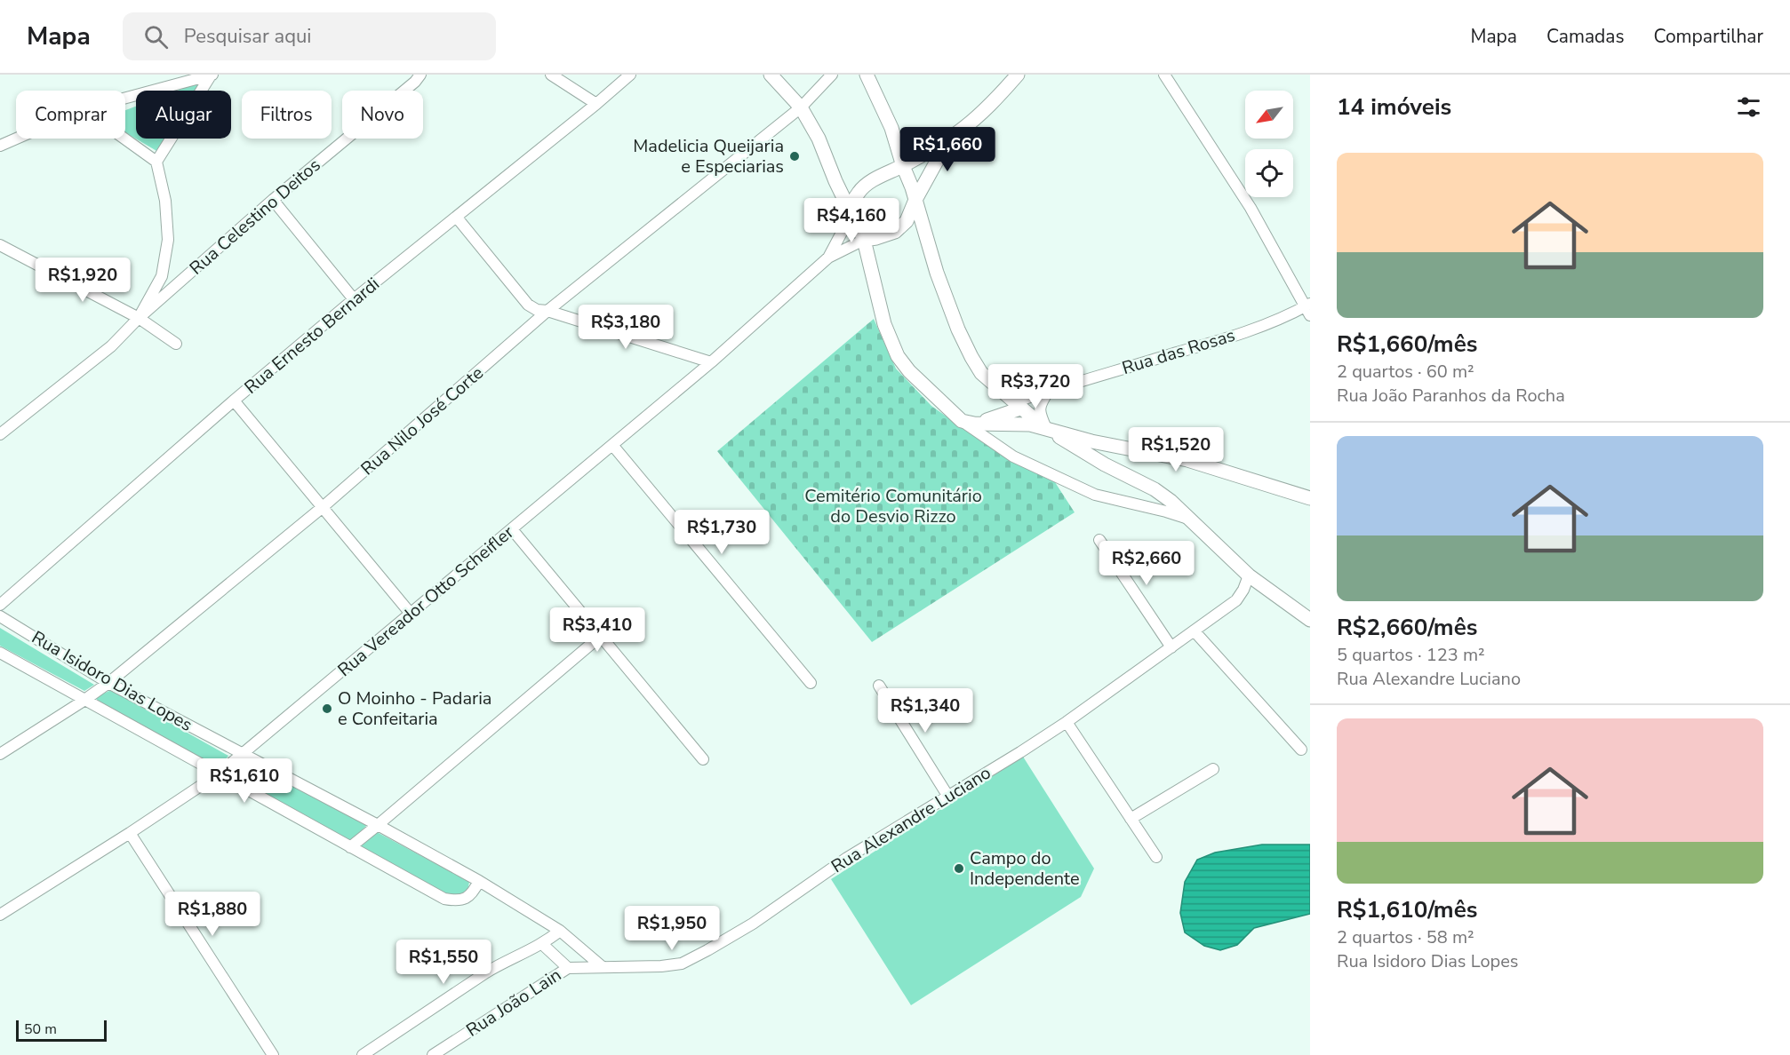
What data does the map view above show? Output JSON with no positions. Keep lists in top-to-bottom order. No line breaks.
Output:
{"streets":{"street":["Rua Celestino Deitos","Rua Ernesto Bernardi","Rua das Rosas","Rua Nilo José Corte","Rua Vereador Otto Scheifler","Rua Isidoro Dias Lopes","Rua Alexandre Luciano","Rua João Lain"]},"crossings":[["Rua Nilo José Corte","Rua Isidoro Dias Lopes"],["Rua Vereador Otto Scheifler","Rua Isidoro Dias Lopes"],["Rua Isidoro Dias Lopes","Rua Alexandre Luciano"],["Rua Alexandre Luciano","Rua João Lain"]],"parks":["Cemitério Comunitário do Desvio Rizzo"],"places":["Madelicia Queijaria e Especiarias","O Moinho - Padaria e Confeitaria","Campo do Independente"],"scale_bar":"50 m","north":"bottom left","page":{"header":"Mapa","search":"Pesquisar aqui","nav":["Mapa","Camadas","Compartilhar"],"heading":"14 imóveis","chip":["Comprar","Alugar","Filtros","Novo"],"price":["R$1,660","R$4,160","R$1,920","R$3,180","R$3,720","R$1,520","R$1,730","R$2,660","R$3,410","R$1,340","R$1,610","R$1,880","R$1,950","R$1,550"],"list":[{"name":"R$1,660/mês","note":"2 quartos · 60 m² · Rua João Paranhos da Rocha"},{"name":"R$2,660/mês","note":"5 quartos · 123 m² · Rua Alexandre Luciano"},{"name":"R$1,610/mês","note":"2 quartos · 58 m² · Rua Isidoro Dias Lopes"}],"scale":"50 m"}}
